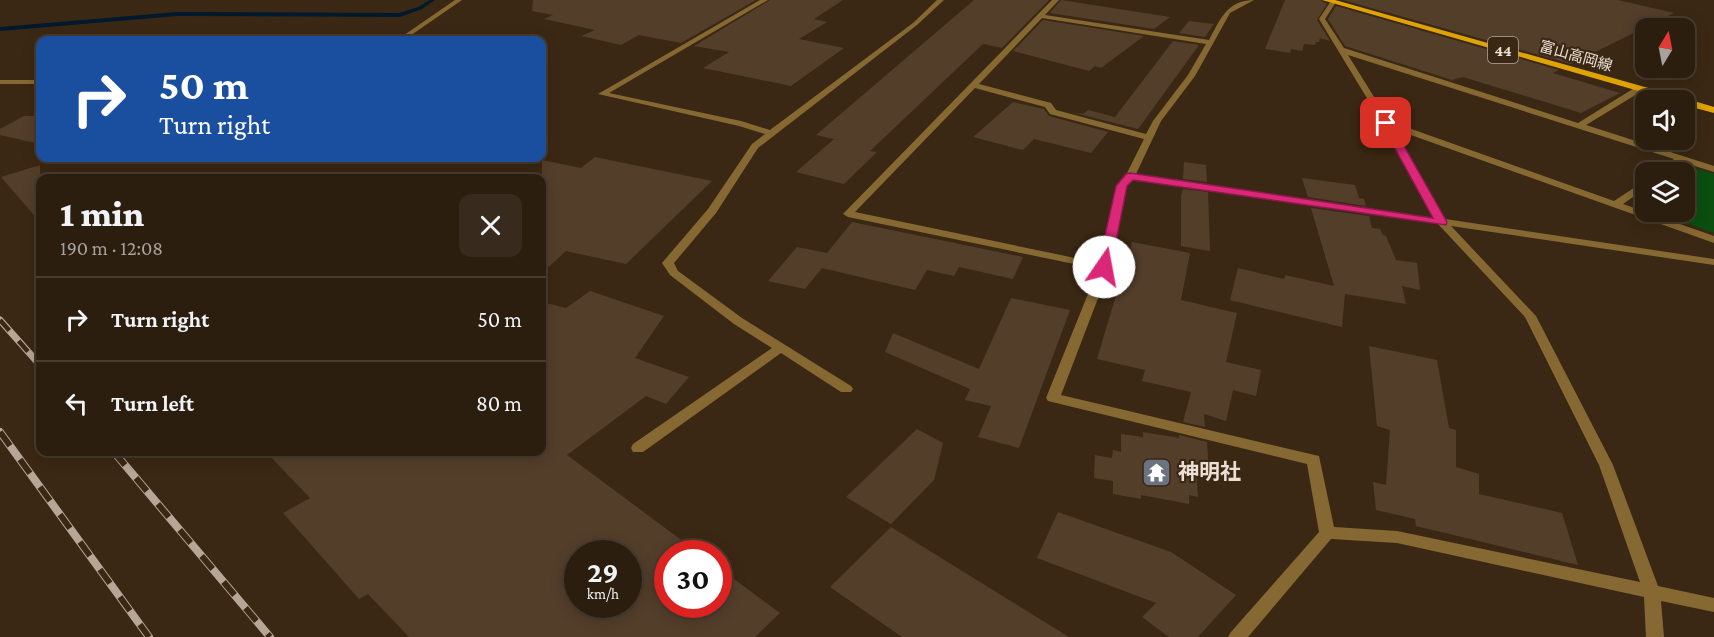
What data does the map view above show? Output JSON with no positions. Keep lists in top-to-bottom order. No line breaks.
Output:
{"streets":{"main road":["44","富山高岡線"]},"places":{"temple":["神明社"]},"north":"top","page":{"turn":["50 m","Turn right"],"heading":["1 min","190 m · 12:08"],"list":[{"name":"Turn right","value":"50 m"},{"name":"Turn left","value":"80 m"}],"speed":"29 km/h","limit":"30"}}
